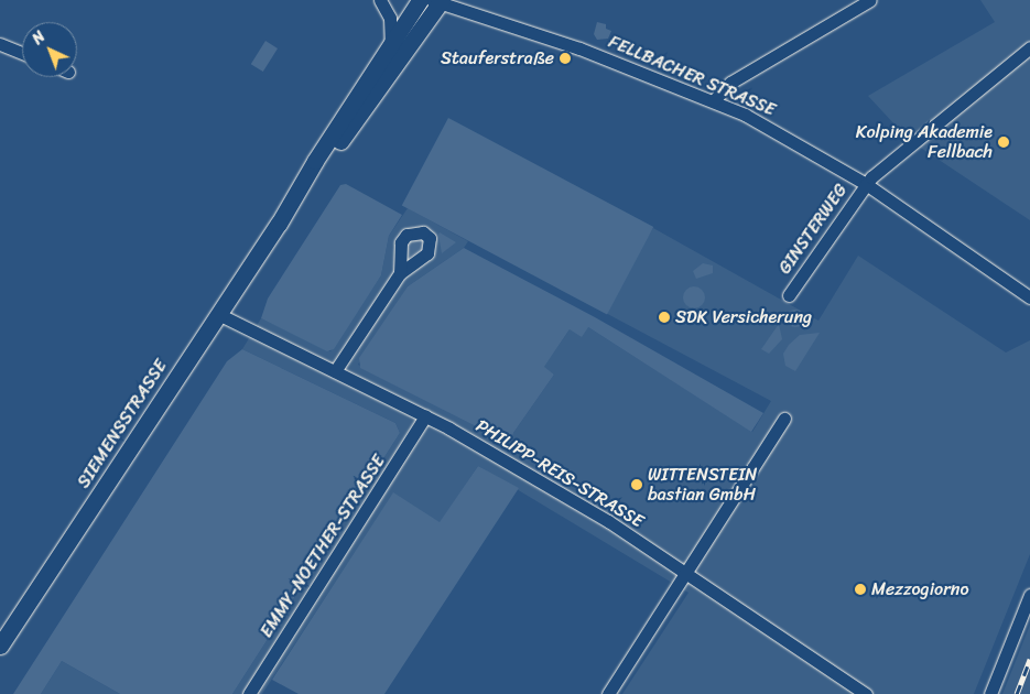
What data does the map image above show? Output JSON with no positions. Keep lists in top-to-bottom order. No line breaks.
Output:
{"streets":{"main road":["SIEMENSSTRASSE"],"street":["FELLBACHER STRASSE","GINSTERWEG","PHILIPP-REIS-STRASSE","EMMY-NOETHER-STRASSE"]},"crossings":[["FELLBACHER STRASSE","GINSTERWEG"],["FELLBACHER STRASSE","SIEMENSSTRASSE"],["SIEMENSSTRASSE","PHILIPP-REIS-STRASSE"],["PHILIPP-REIS-STRASSE","EMMY-NOETHER-STRASSE"]],"places":["Stauferstraße","Kolping Akademie Fellbach","SDK Versicherung","WITTENSTEIN bastian GmbH","Mezzogiorno"],"north":"top left"}
